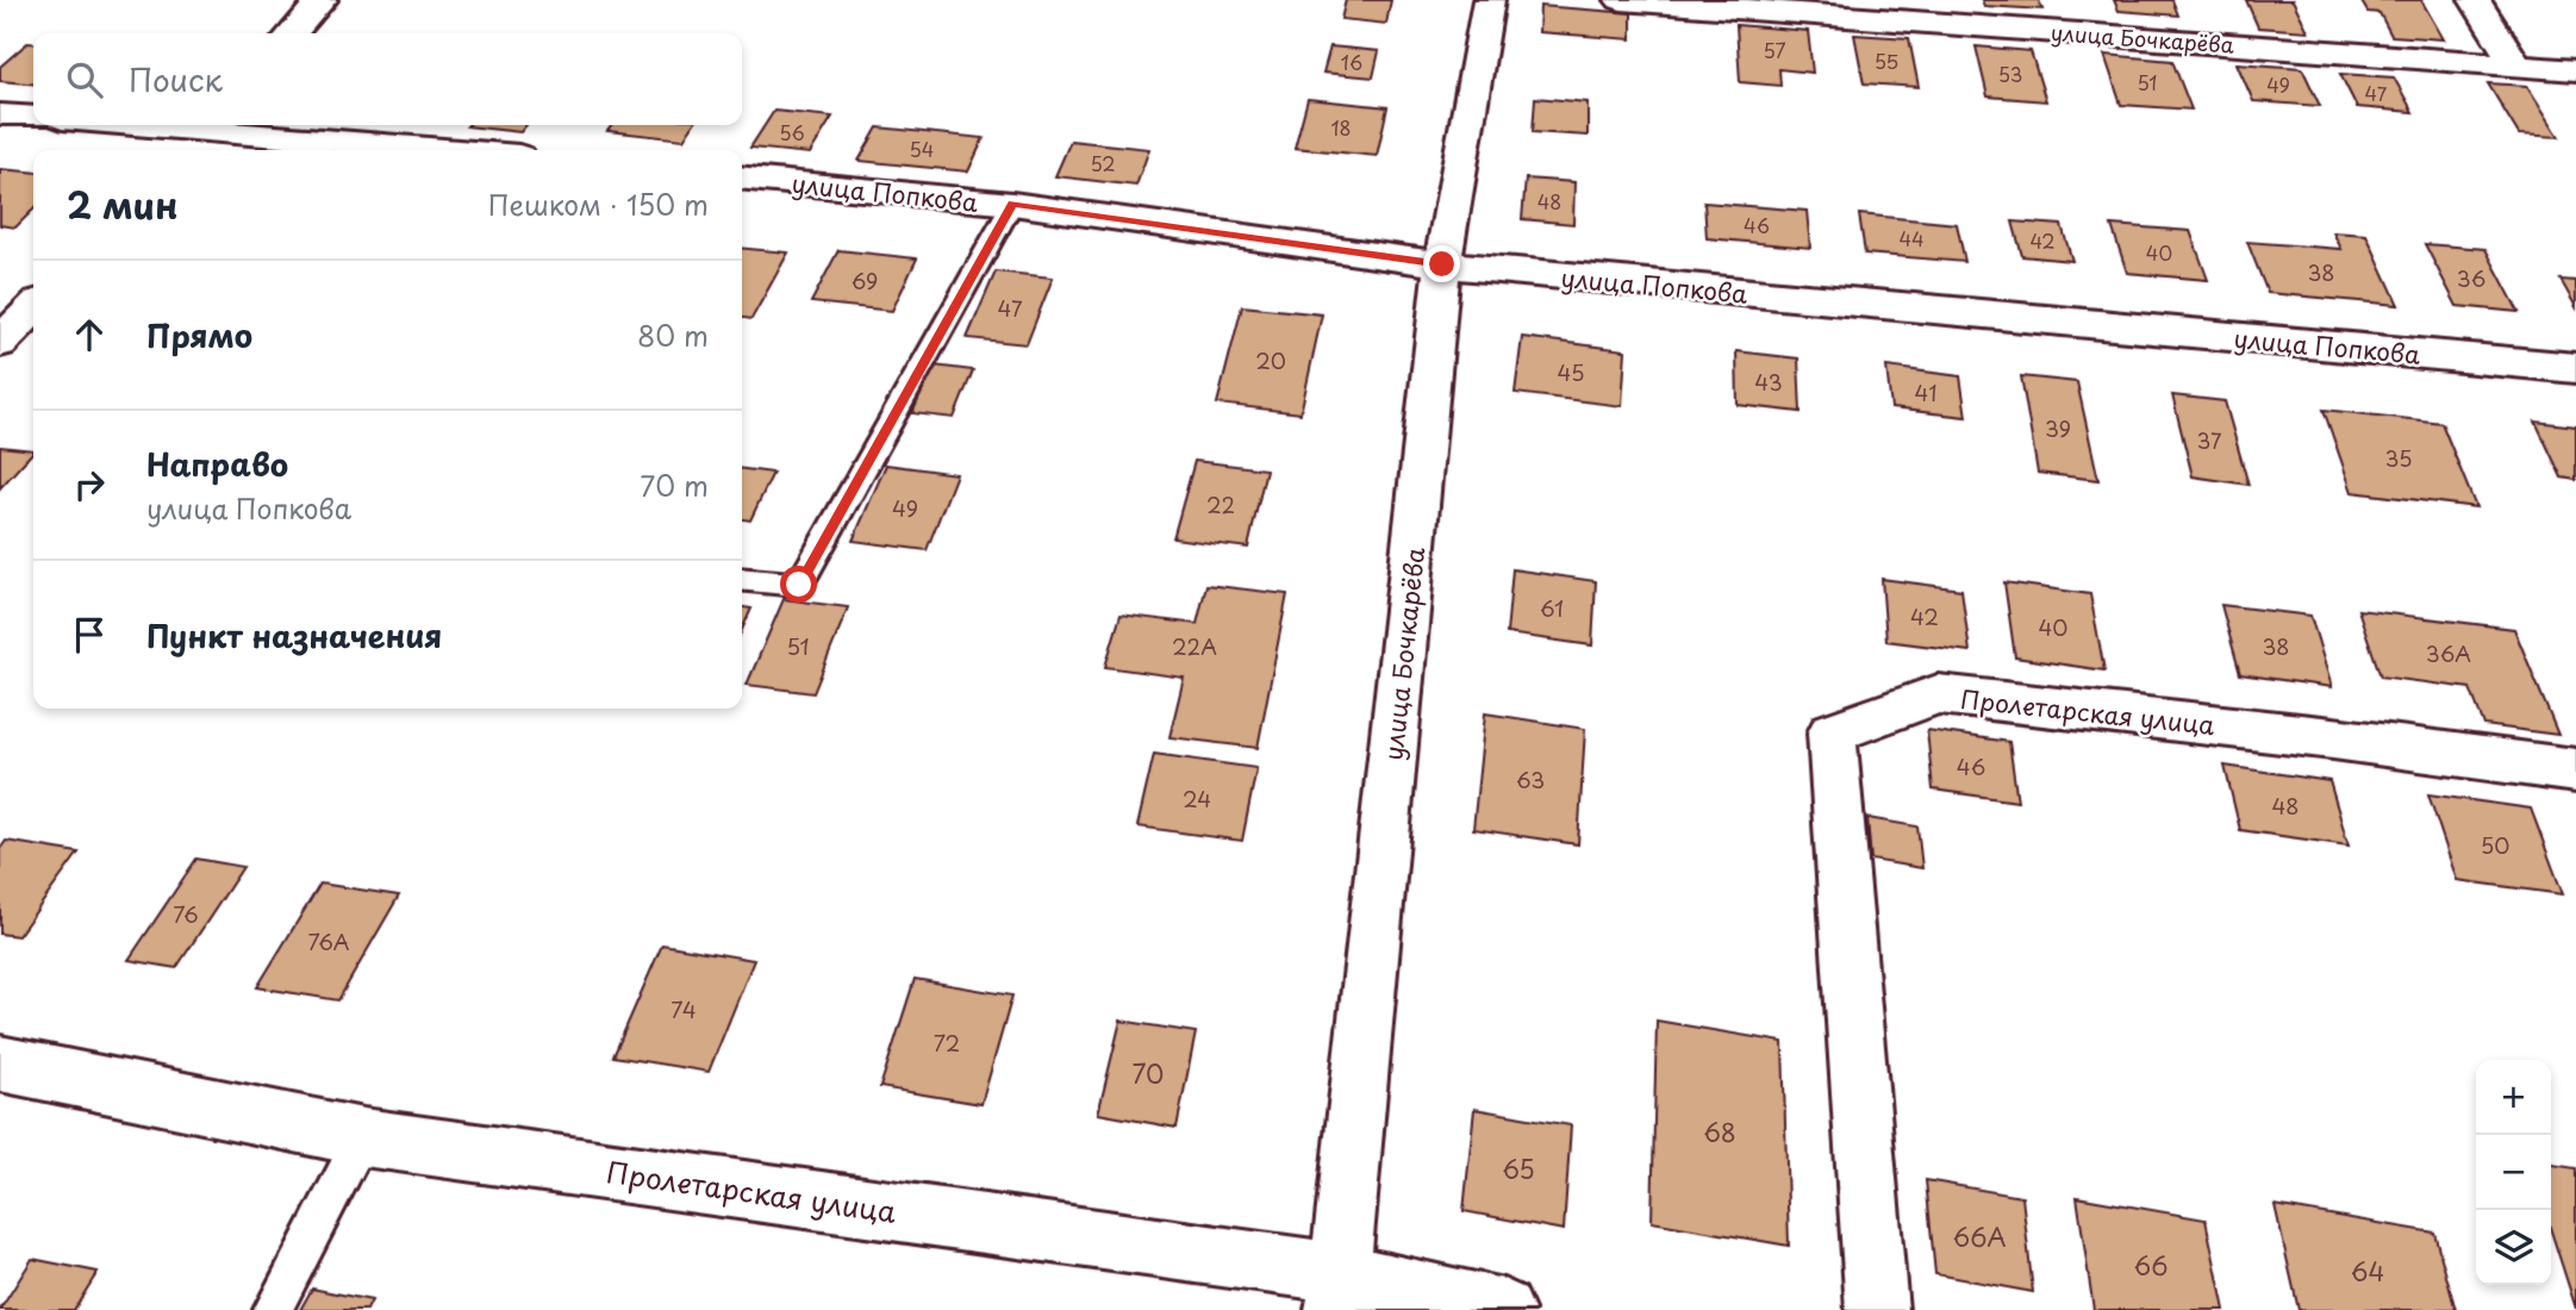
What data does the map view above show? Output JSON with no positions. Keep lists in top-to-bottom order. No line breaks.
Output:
{"streets":{"street":["улица Бочкарёва","улица Попкова","Пролетарская улица"]},"crossings":[["улица Бочкарёва","улица Попкова"],["улица Бочкарёва","Пролетарская улица"]],"house_numbers":["57","55","16","53","51","49","47","18","56","54","52","48","46","44","42","40","38","36","69","47","20","45","43","41","39","37","35","22","49","61","42","40","51","22А","38","36А","46","63","24","48","50","76","76А","74","72","70","68","65","66А","66","64"],"page":{"search":"Поиск","heading":["2 мин","Пешком · 150 m"],"list":[["Прямо","80 m"],["Направо","улица Попкова","70 m"],"Пункт назначения"],"map_buttons":["+","−"]}}
